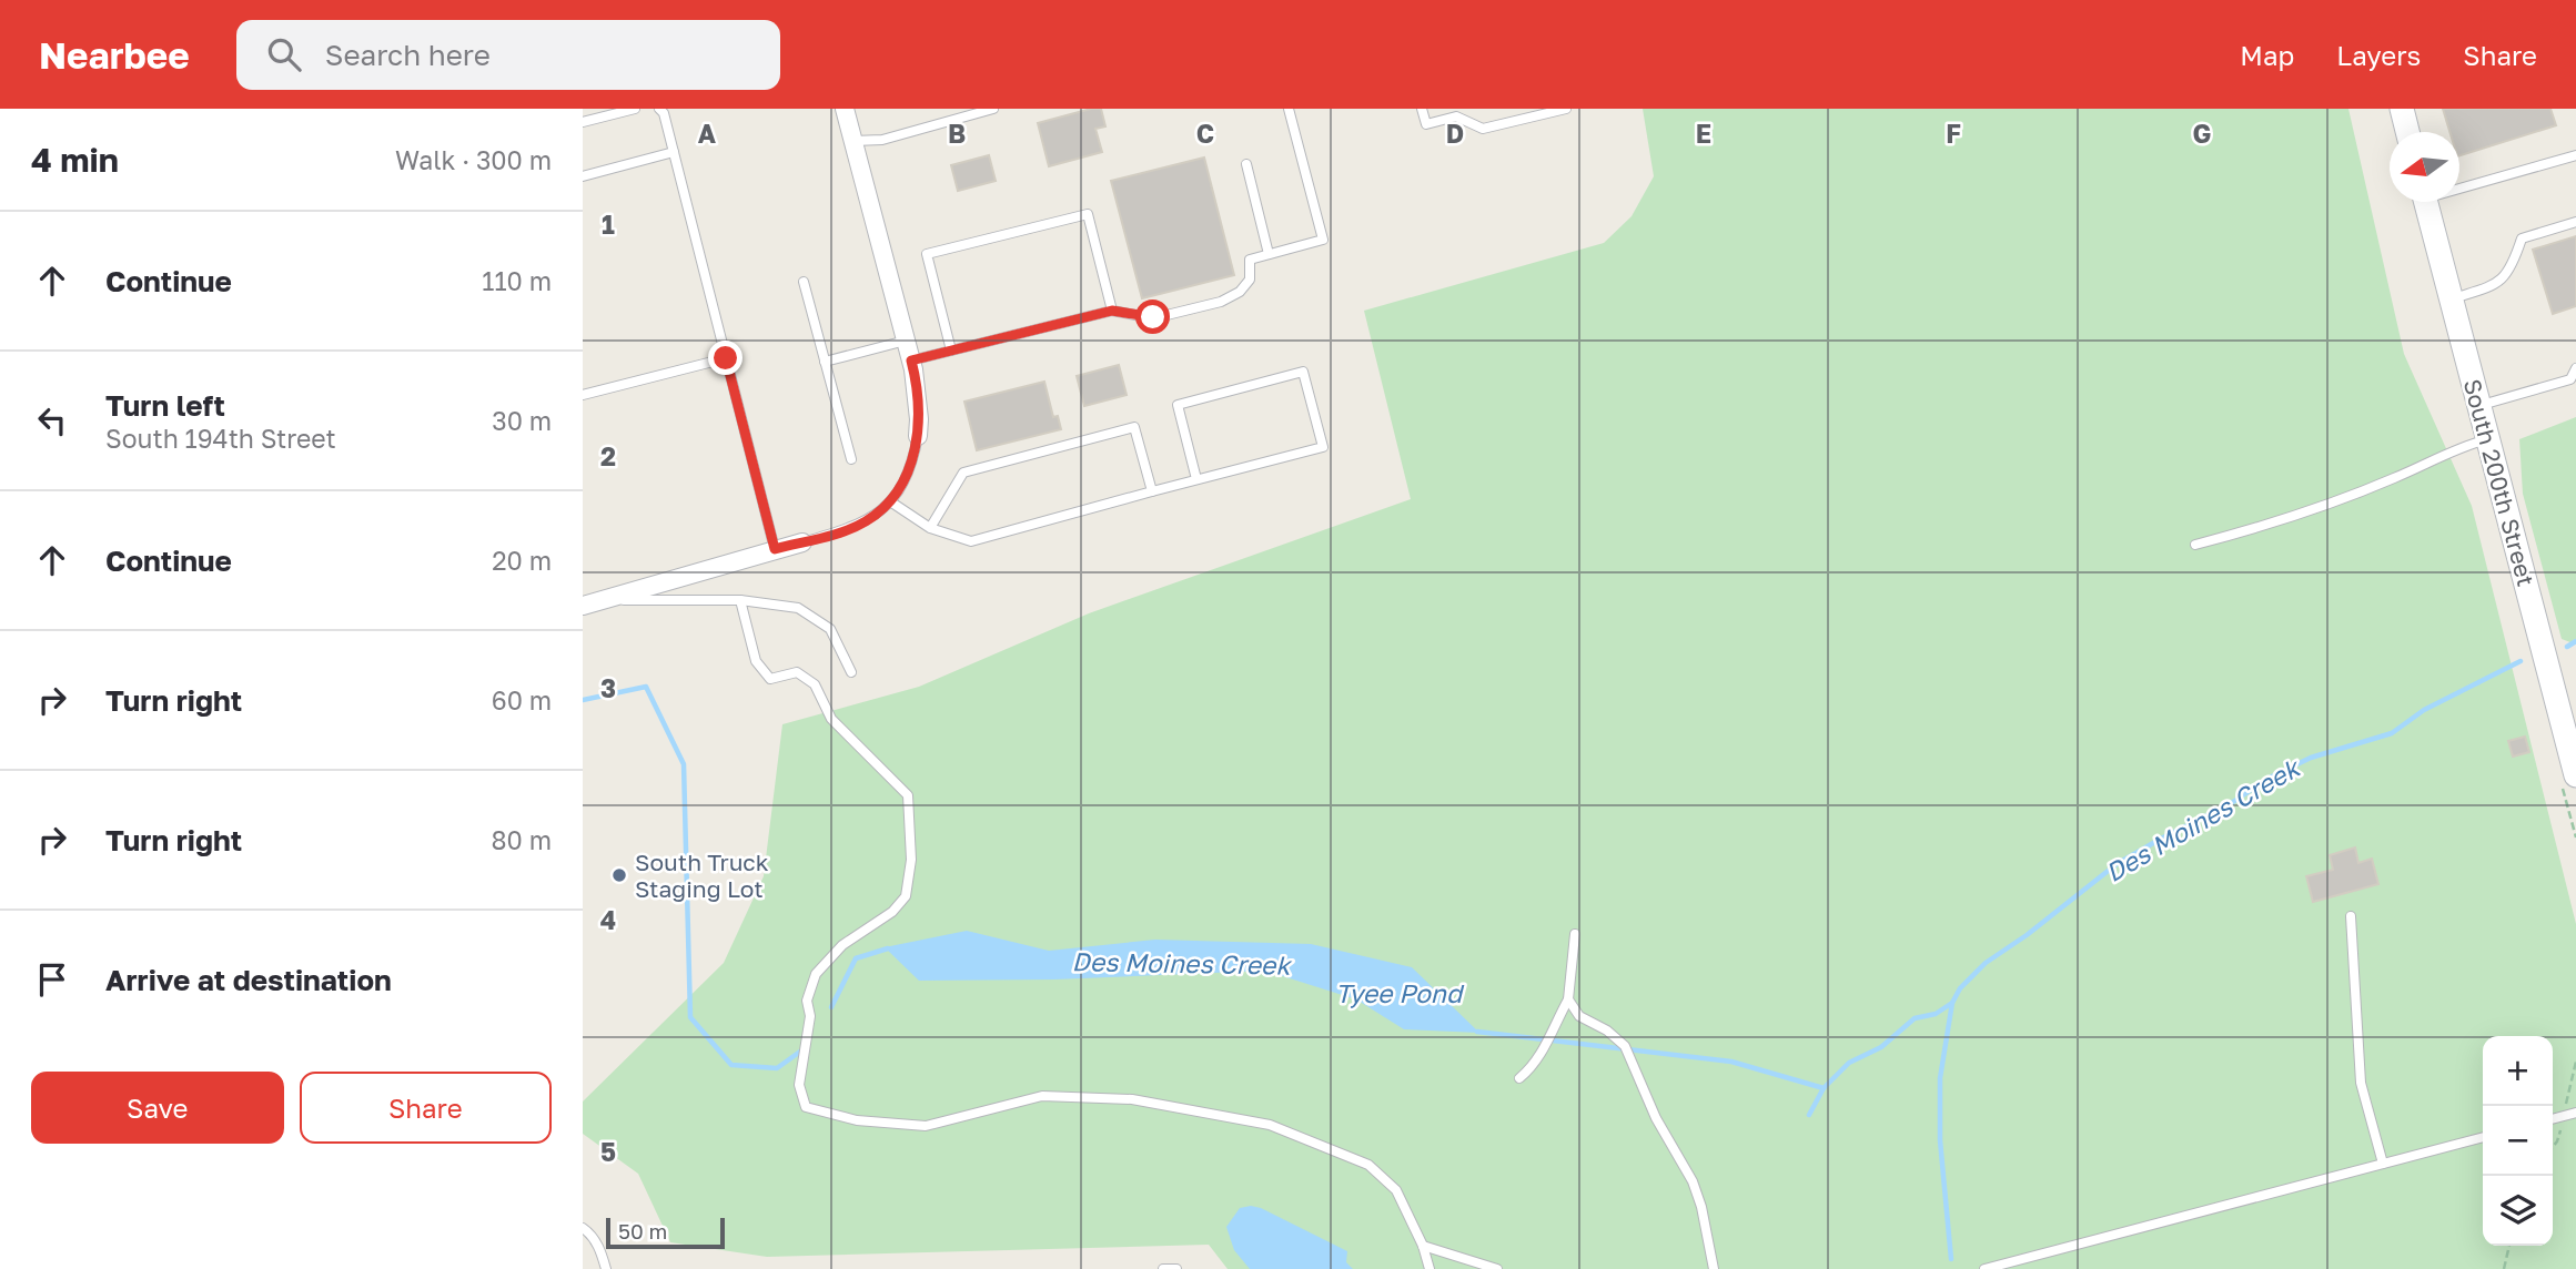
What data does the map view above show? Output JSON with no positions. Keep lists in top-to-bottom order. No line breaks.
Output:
{"streets":{"main road":["South 200th Street"]},"water":["Des Moines Creek","Tyee Pond"],"places":["South Truck Staging Lot"],"scale_bar":"50 m","north":"left","page":{"header":"Nearbee","search":"Search here","nav":["Map","Layers","Share"],"heading":["4 min","Walk · 300 m"],"list":[["Continue","110 m"],["Turn left","South 194th Street","30 m"],["Continue","20 m"],["Turn right","60 m"],["Turn right","80 m"],"Arrive at destination"],"map_buttons":["+","−"],"buttons":["Save","Share"],"scale":"50 m"},"grid":{"columns":["A","B","C","D","E","F","G"],"rows":["1","2","3","4","5"]}}
